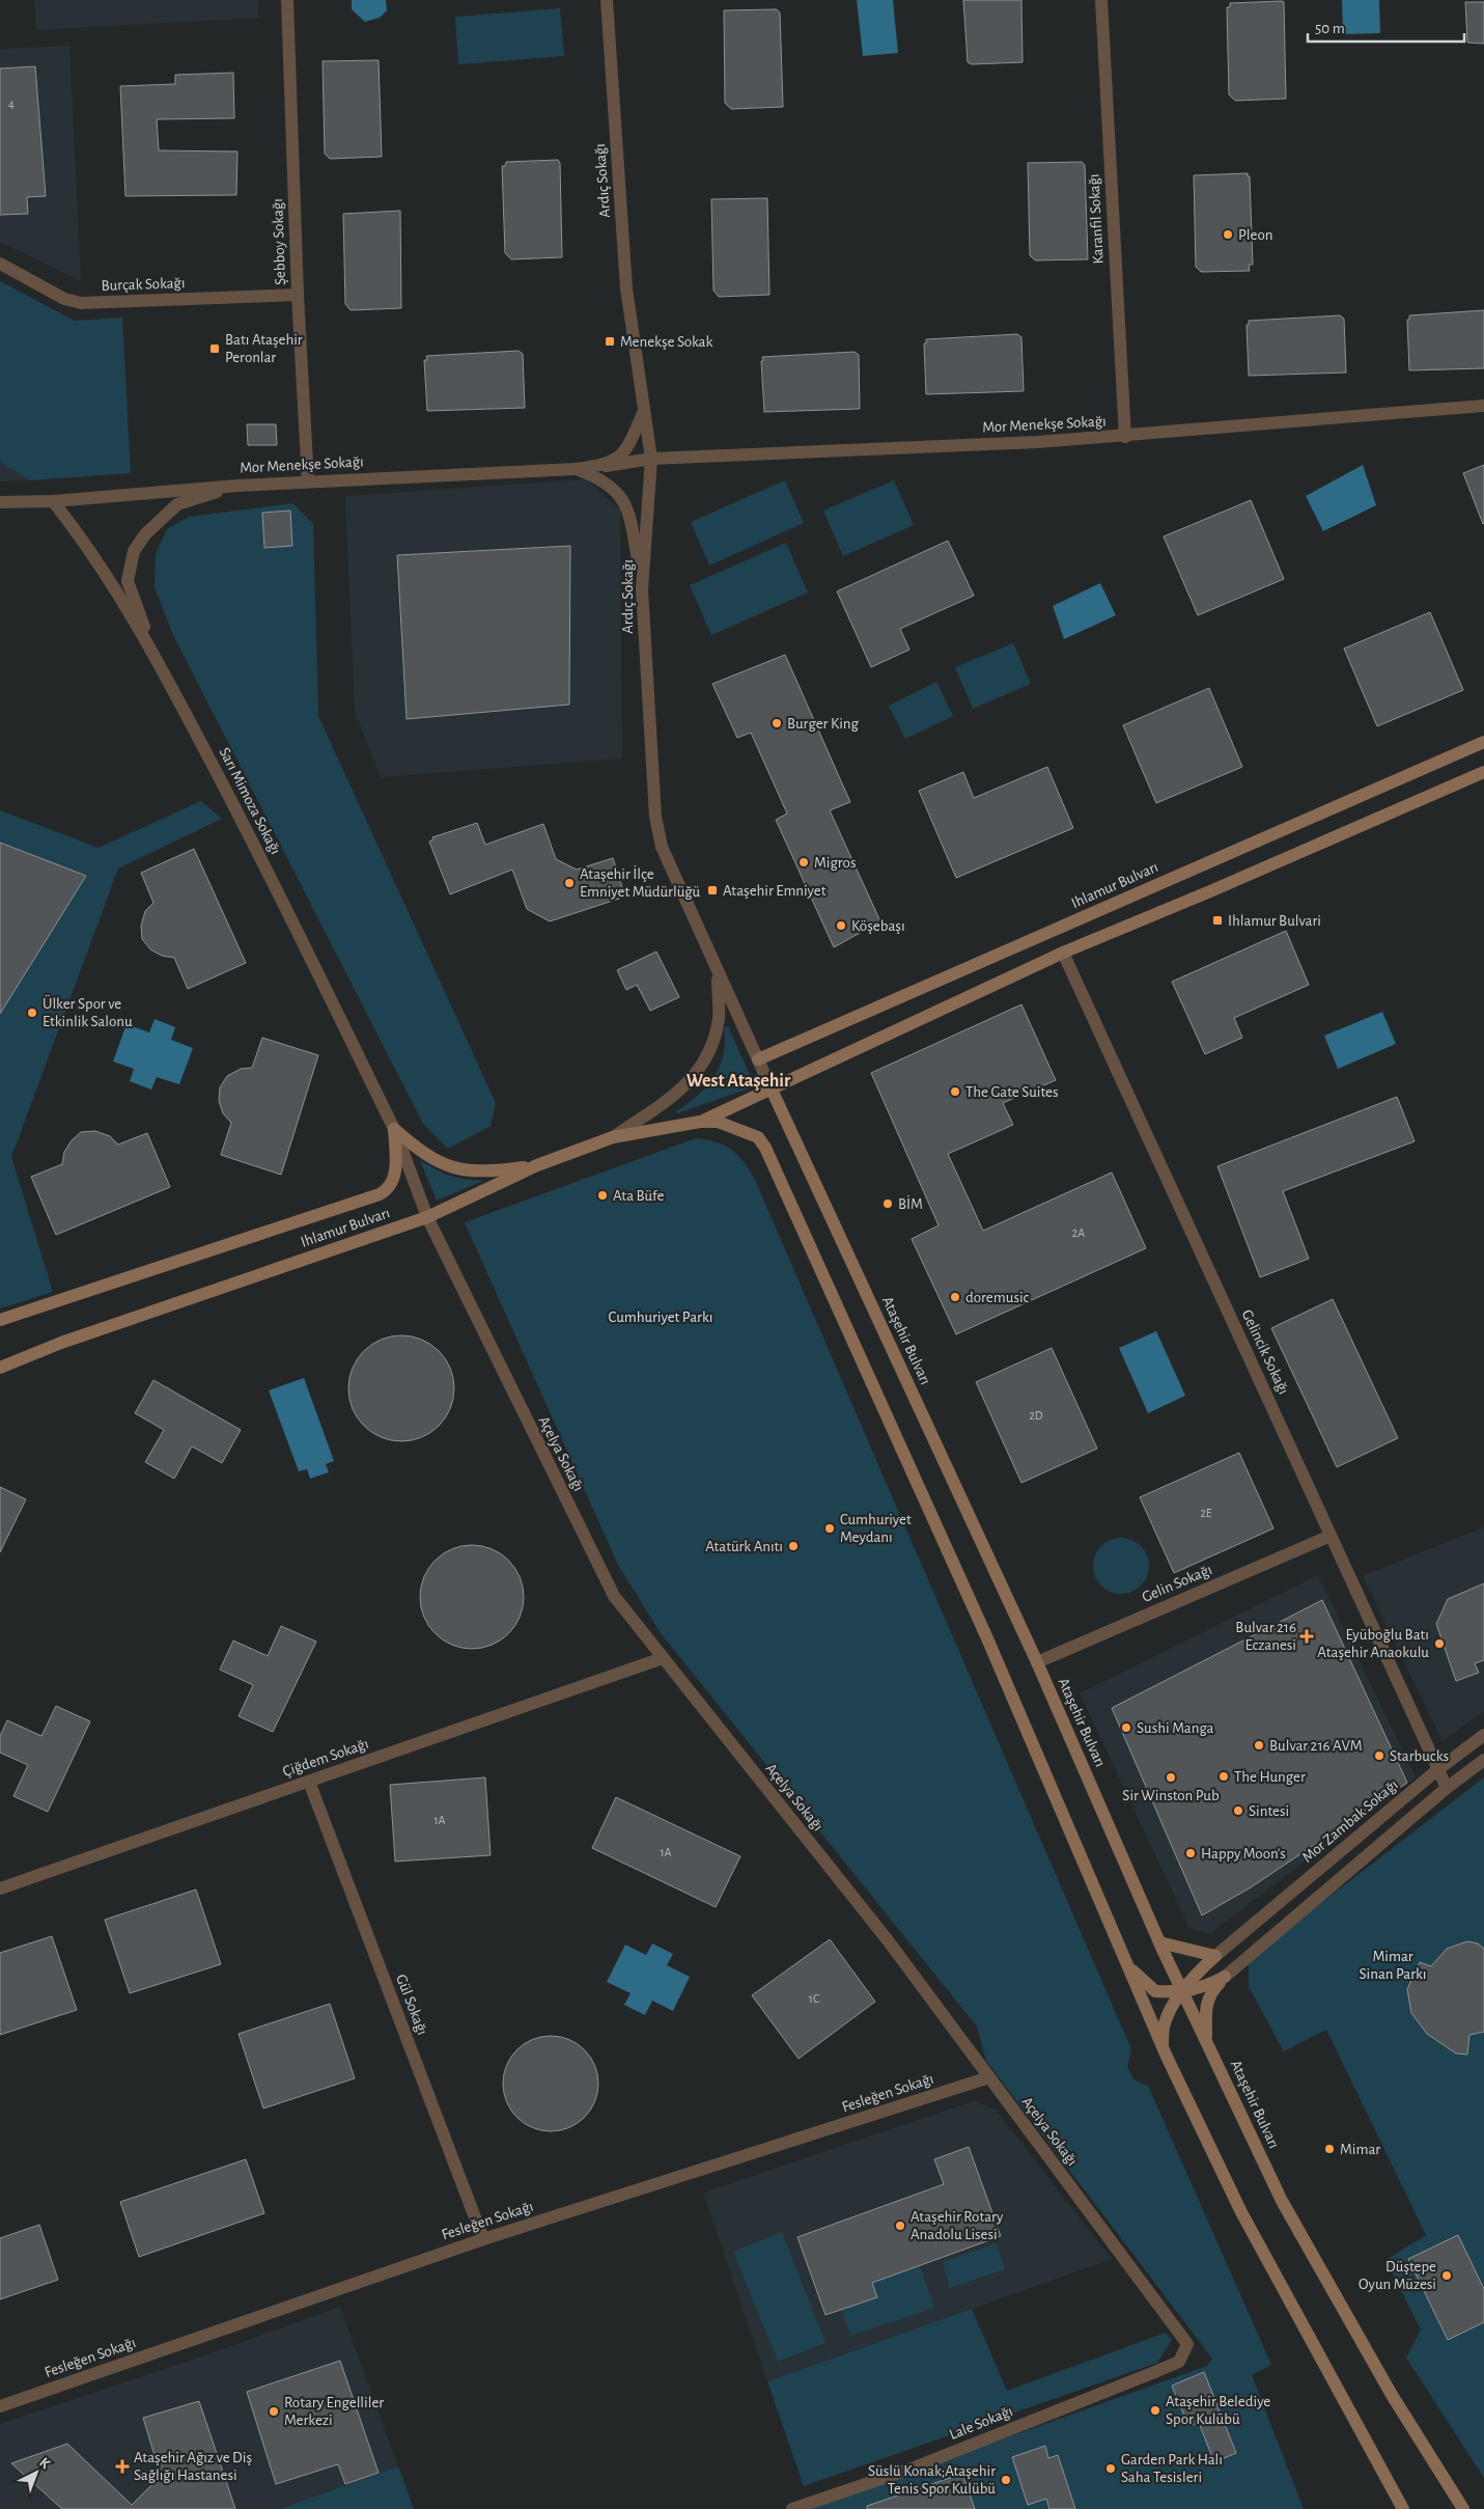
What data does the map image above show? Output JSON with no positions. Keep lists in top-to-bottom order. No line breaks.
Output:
{"streets":{"main road":["Ihlamur Bulvarı","Ataşehir Bulvarı","Gelincik Sokağı"],"street":["Ardıç Sokağı","Karanfil Sokağı","Şebboy Sokağı","Burçak Sokağı","Mor Menekşe Sokağı","Sarı Mimoza Sokağı","Açelya Sokağı","Gelin Sokağı","Çiğdem Sokağı","Mor Zambak Sokağı","Gül Sokağı","Fesleğen Sokağı","Lale Sokağı"]},"crossings":[["Ardıç Sokağı","Mor Menekşe Sokağı"],["Ardıç Sokağı","Ihlamur Bulvarı"],["Ardıç Sokağı","Ataşehir Bulvarı"],["Karanfil Sokağı","Mor Menekşe Sokağı"],["Şebboy Sokağı","Burçak Sokağı"],["Şebboy Sokağı","Mor Menekşe Sokağı"],["Mor Menekşe Sokağı","Sarı Mimoza Sokağı"],["Sarı Mimoza Sokağı","Ihlamur Bulvarı"],["Sarı Mimoza Sokağı","Açelya Sokağı"],["Ihlamur Bulvarı","Ataşehir Bulvarı"],["Ihlamur Bulvarı","Gelincik Sokağı"],["Ihlamur Bulvarı","Açelya Sokağı"],["Ataşehir Bulvarı","Gelin Sokağı"],["Gelincik Sokağı","Gelin Sokağı"],["Gelincik Sokağı","Mor Zambak Sokağı"],["Açelya Sokağı","Çiğdem Sokağı"],["Açelya Sokağı","Fesleğen Sokağı"],["Açelya Sokağı","Lale Sokağı"],["Çiğdem Sokağı","Gül Sokağı"],["Gül Sokağı","Fesleğen Sokağı"]],"districts":["West Ataşehir"],"parks":["Cumhuriyet Parkı","Mimar Sinan Parkı"],"places":{"other":["Pleon","Burger King","Migros","Ataşehir İlçe Emniyet Müdürlüğü","Köşebaşı","Ülker Spor ve Etkinlik Salonu","The Gate Suites","Ata Büfe","BİM","doremusic","Cumhuriyet Meydanı","Atatürk Anıtı","Eyüboğlu Batı Ataşehir Anaokulu","Sushi Manga","Bulvar 216 AVM","Starbucks","The Hunger","Sir Winston Pub","Sintesi","Happy Moon's","Mimar","Ataşehir Rotary Anadolu Lisesi","Düştepe Oyun Müzesi","Ataşehir Belediye Spor Kulübü","Rotary Engelliler Merkezi","Garden Park Halı Saha Tesisleri","Süslü Konak;Ataşehir Tenis Spor Kulübü"],"transit":["Menekşe Sokak","Batı Ataşehir Peronlar","Ataşehir Emniyet","Ihlamur Bulvari"],"health":["Bulvar 216 Eczanesi","Ataşehir Ağız ve Diş Sağlığı Hastanesi"]},"house_numbers":["4","2A","2D","2E","1A","1A","1C"],"scale_bar":"50 m","north":"top right"}
